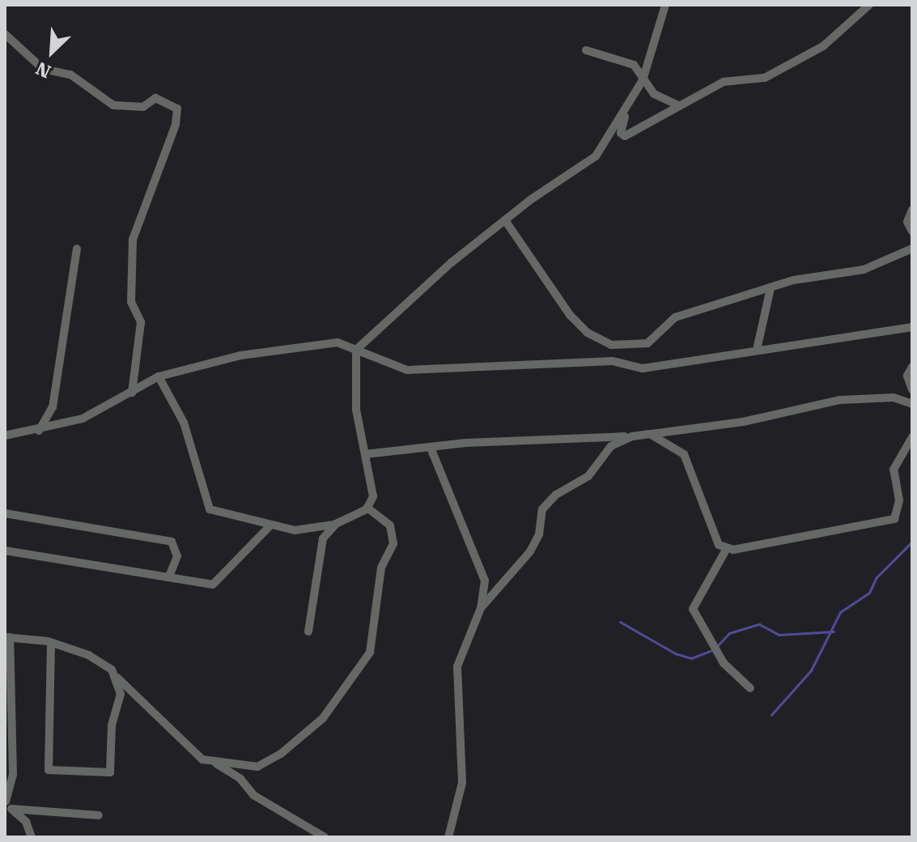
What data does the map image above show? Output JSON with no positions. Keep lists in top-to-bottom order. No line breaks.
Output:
{"north":"bottom left"}
